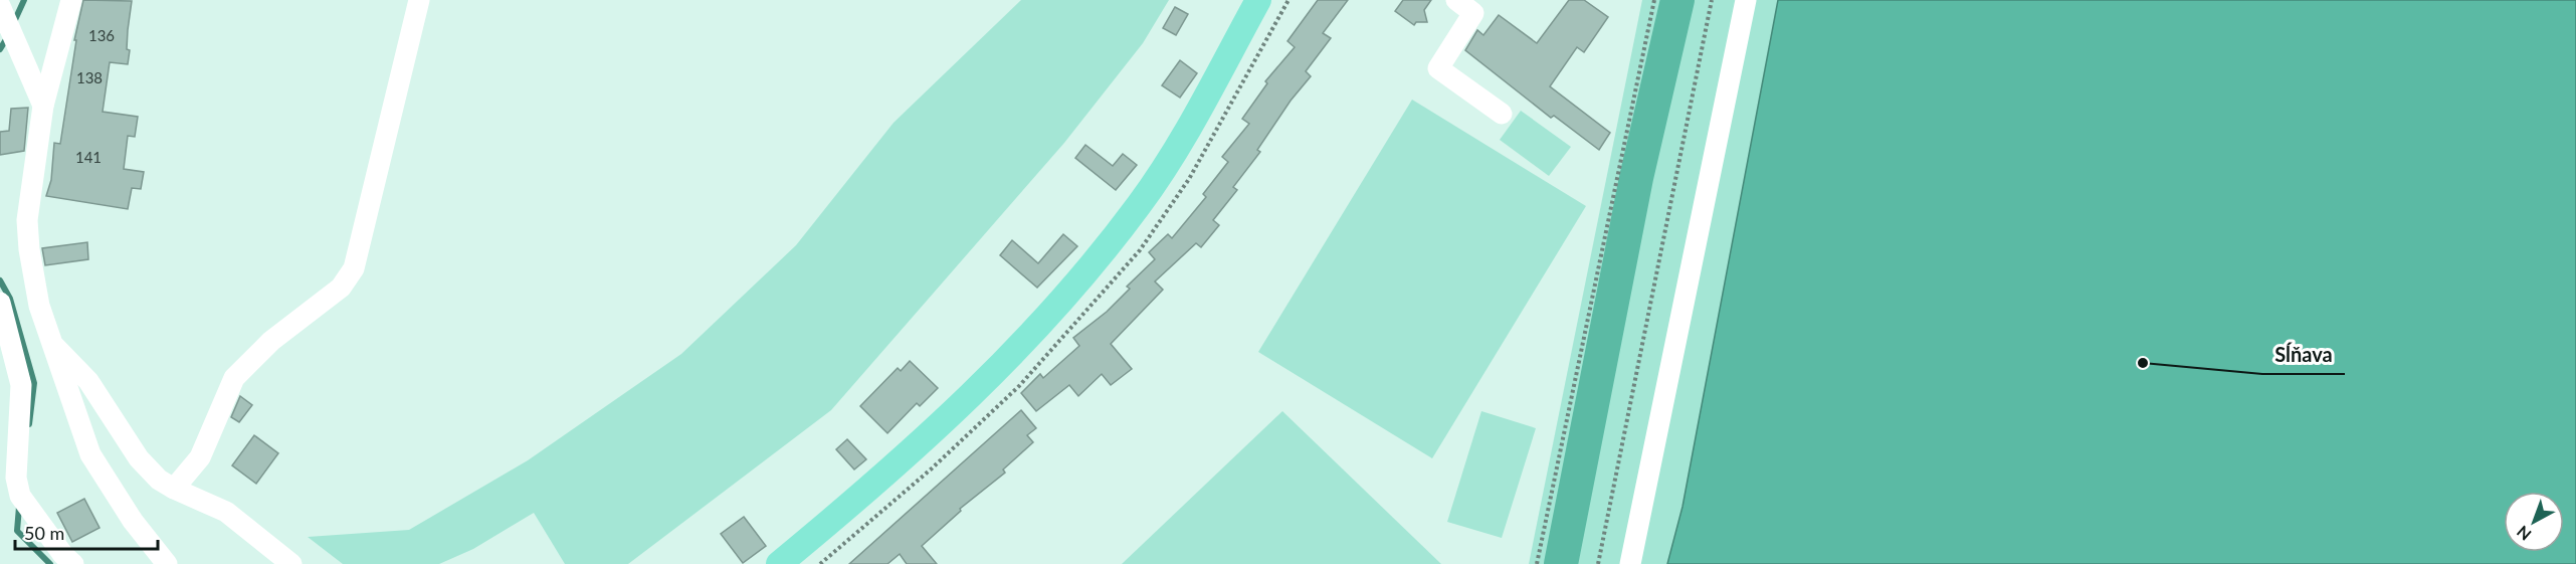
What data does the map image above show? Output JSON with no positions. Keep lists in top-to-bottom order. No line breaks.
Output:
{"places":["Sĺňava"],"house_numbers":["136","138","141"],"scale_bar":"50 m","north":"bottom left"}
